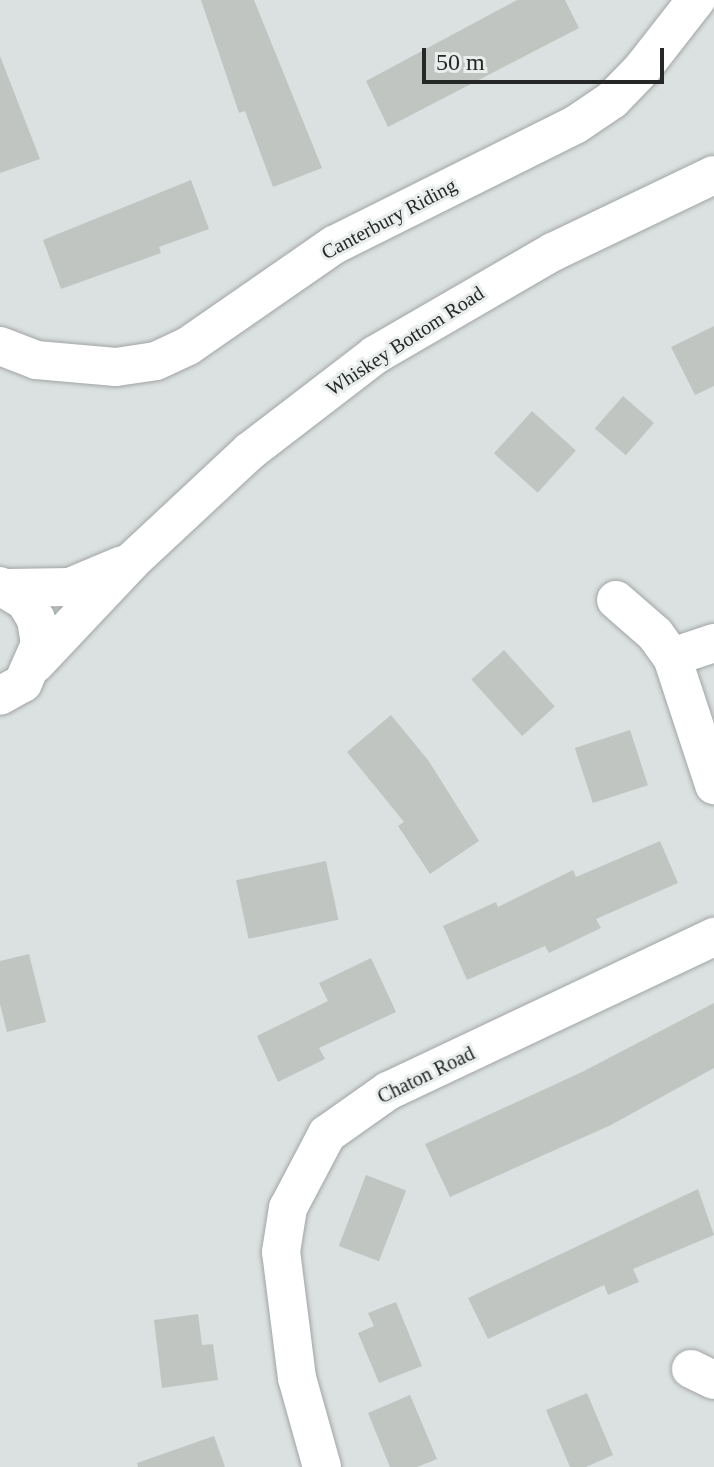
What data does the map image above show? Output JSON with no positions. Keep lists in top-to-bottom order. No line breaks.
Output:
{"streets":{"street":["Canterbury Riding","Whiskey Bottom Road","Chaton Road"]},"scale_bar":"50 m"}
